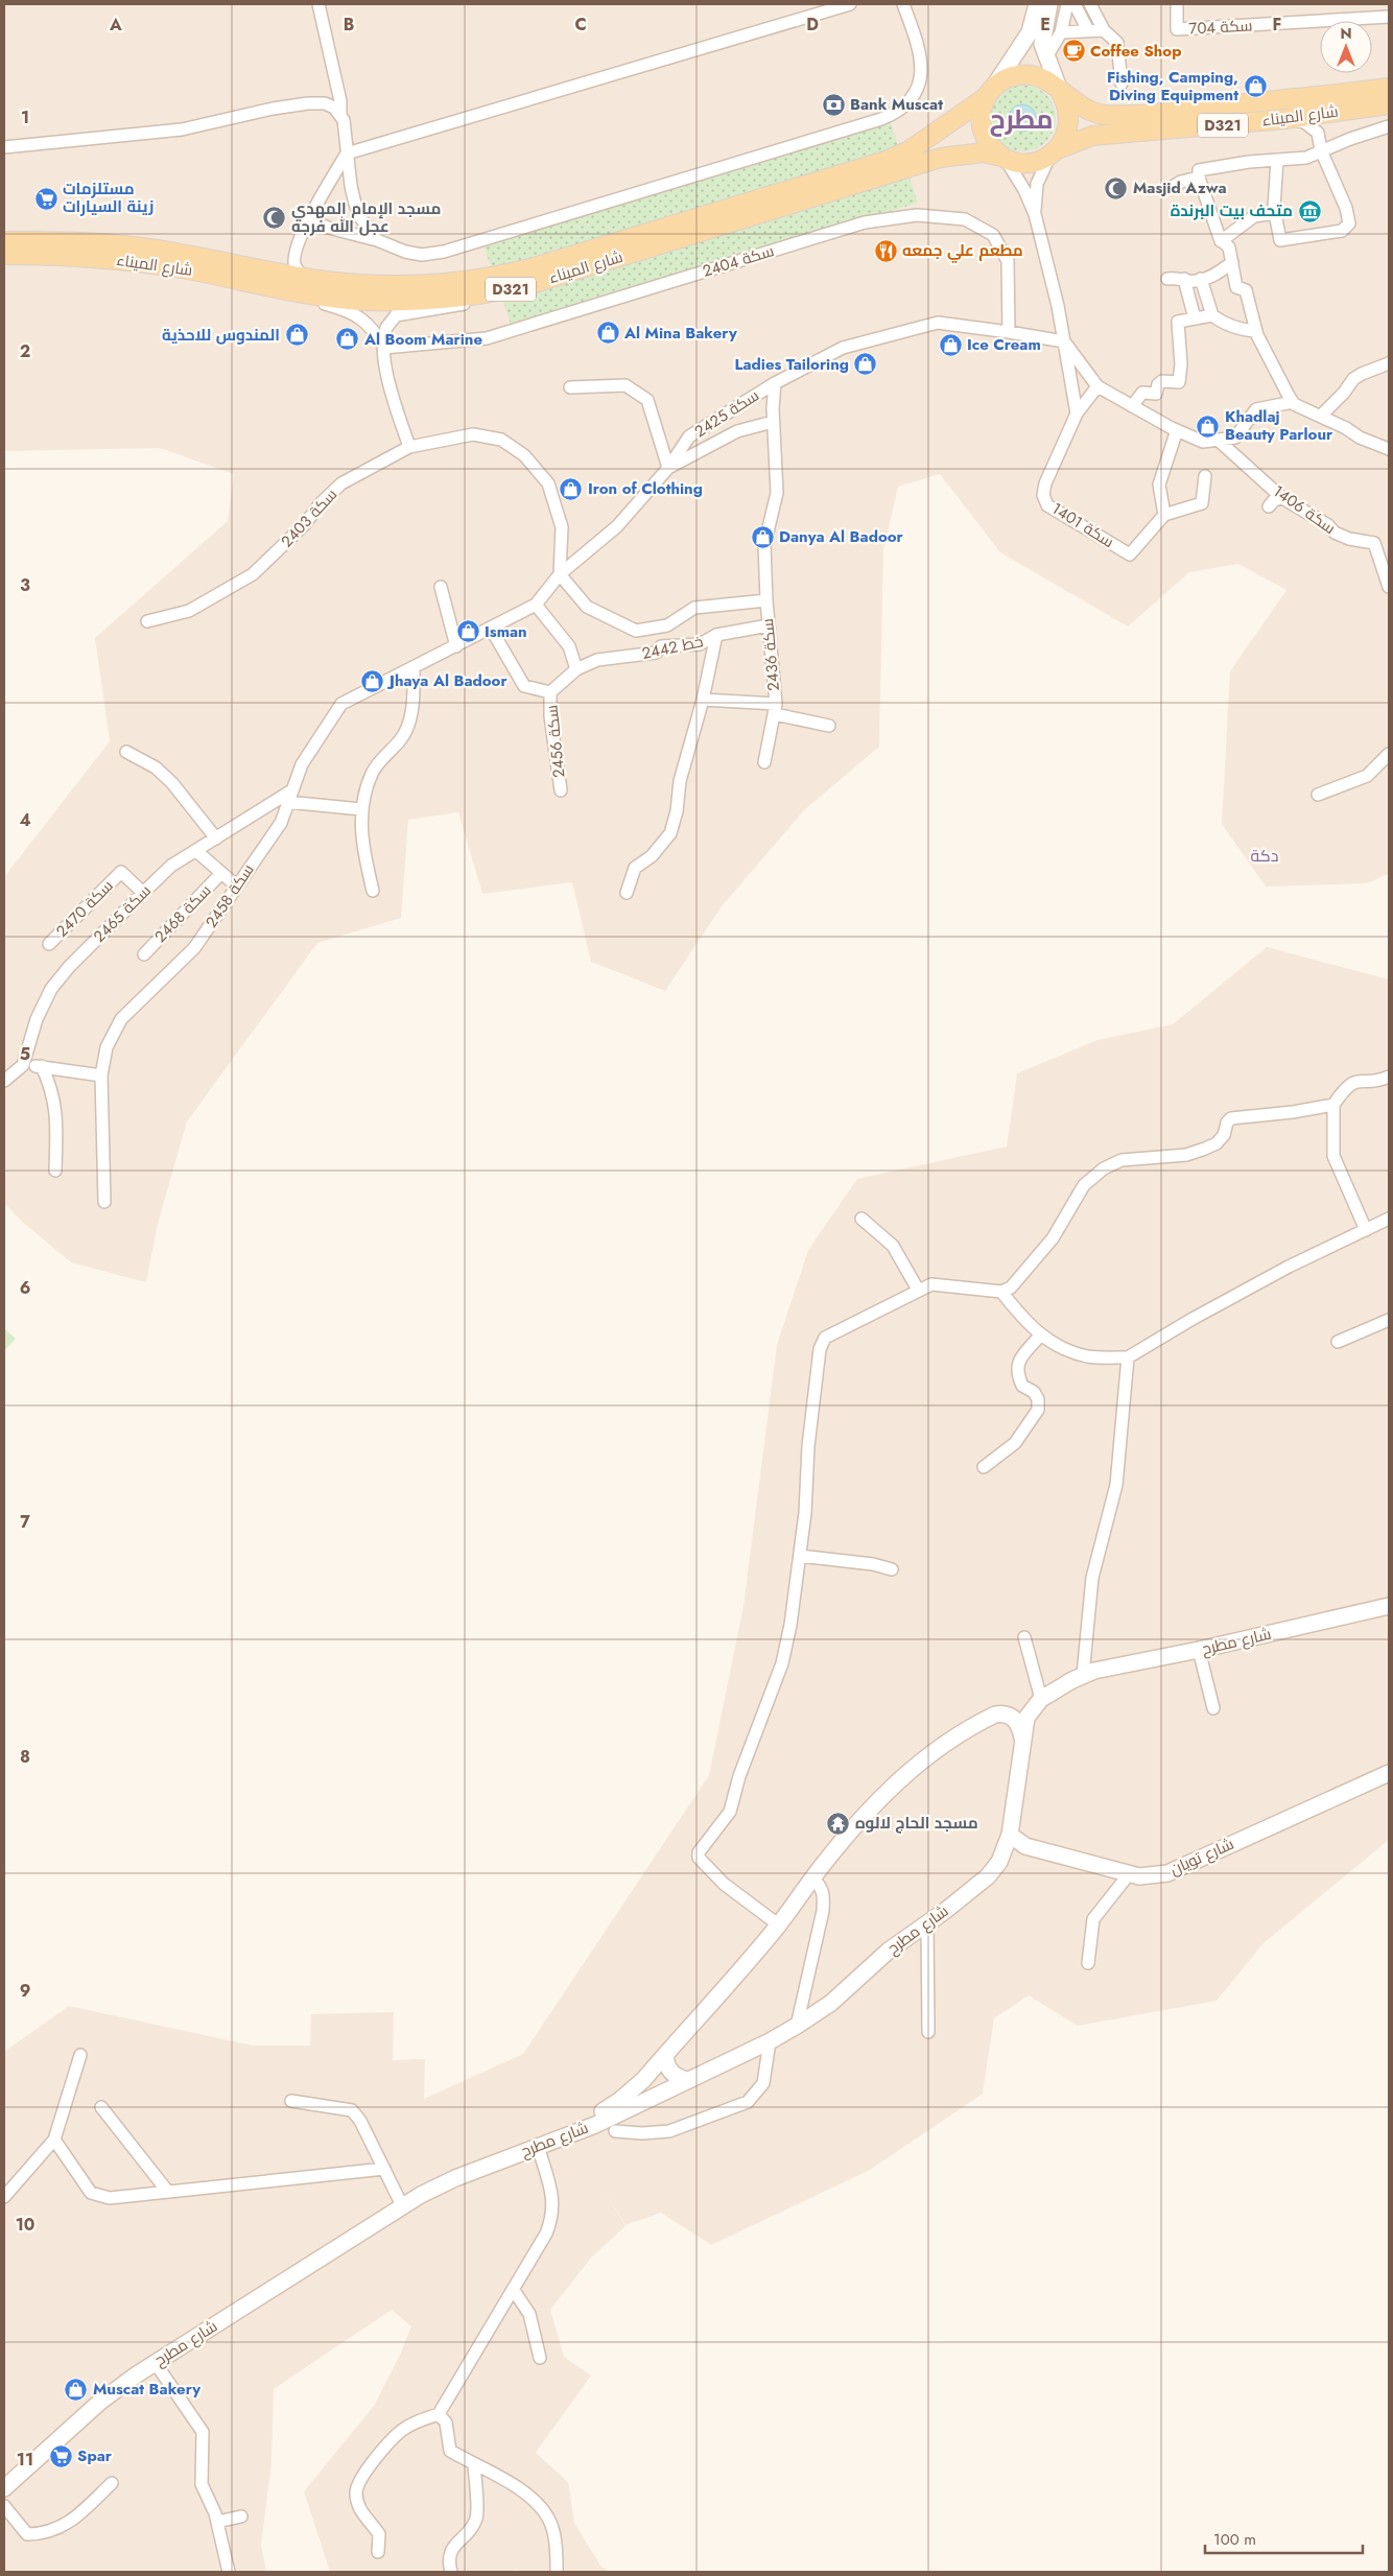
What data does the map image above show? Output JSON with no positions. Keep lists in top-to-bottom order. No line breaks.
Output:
{"streets":{"main road":["شارع الميناء","D321","شارع مطرح","شارع تويان"],"street":["سكة 704","سكة 2404","سكة 2425","1406 سكة","سكة 2403","1401 سكة","2442 خط","سكة 2436","سكة 2456","سكة 2458","سكة 2470","سكة 2465","سكة 2468"]},"crossings":[["شارع الميناء","D321"],["سكة 2404","سكة 2425"],["سكة 2425","سكة 2403"],["سكة 2425","سكة 2436"],["سكة 2425","سكة 2458"],["سكة 2403","سكة 2458"],["2442 خط","سكة 2436"],["2442 خط","سكة 2456"],["سكة 2456","سكة 2458"],["سكة 2458","سكة 2465"],["سكة 2470","سكة 2465"],["شارع مطرح","شارع تويان"]],"districts":["مطرح","دكة"],"places":{"cafe":["Coffee Shop"],"shop":["Fishing, Camping, Diving Equipment","Al Mina Bakery","المندوس للاحذية","Al Boom Marine","Ice Cream","Ladies Tailoring","Khadlaj Beauty Parlour","Iron of Clothing","Danya Al Badoor","Isman","Jhaya Al Badoor","Muscat Bakery"],"bank":["Bank Muscat"],"mosque":["Masjid Azwa","مسجد الإمام المهدي عجل الله فرجه"],"supermarket":["مستلزمات زينة السيارات","Spar"],"museum":["متحف بيت البرندة"],"restaurant":["مطعم علي جمعه"],"temple":["مسجد الحاج لالوه"]},"scale_bar":"100 m","north":"top","grid":{"columns":["A","B","C","D","E","F"],"rows":["1","2","3","4","5","6","7","8","9","10","11"]}}
